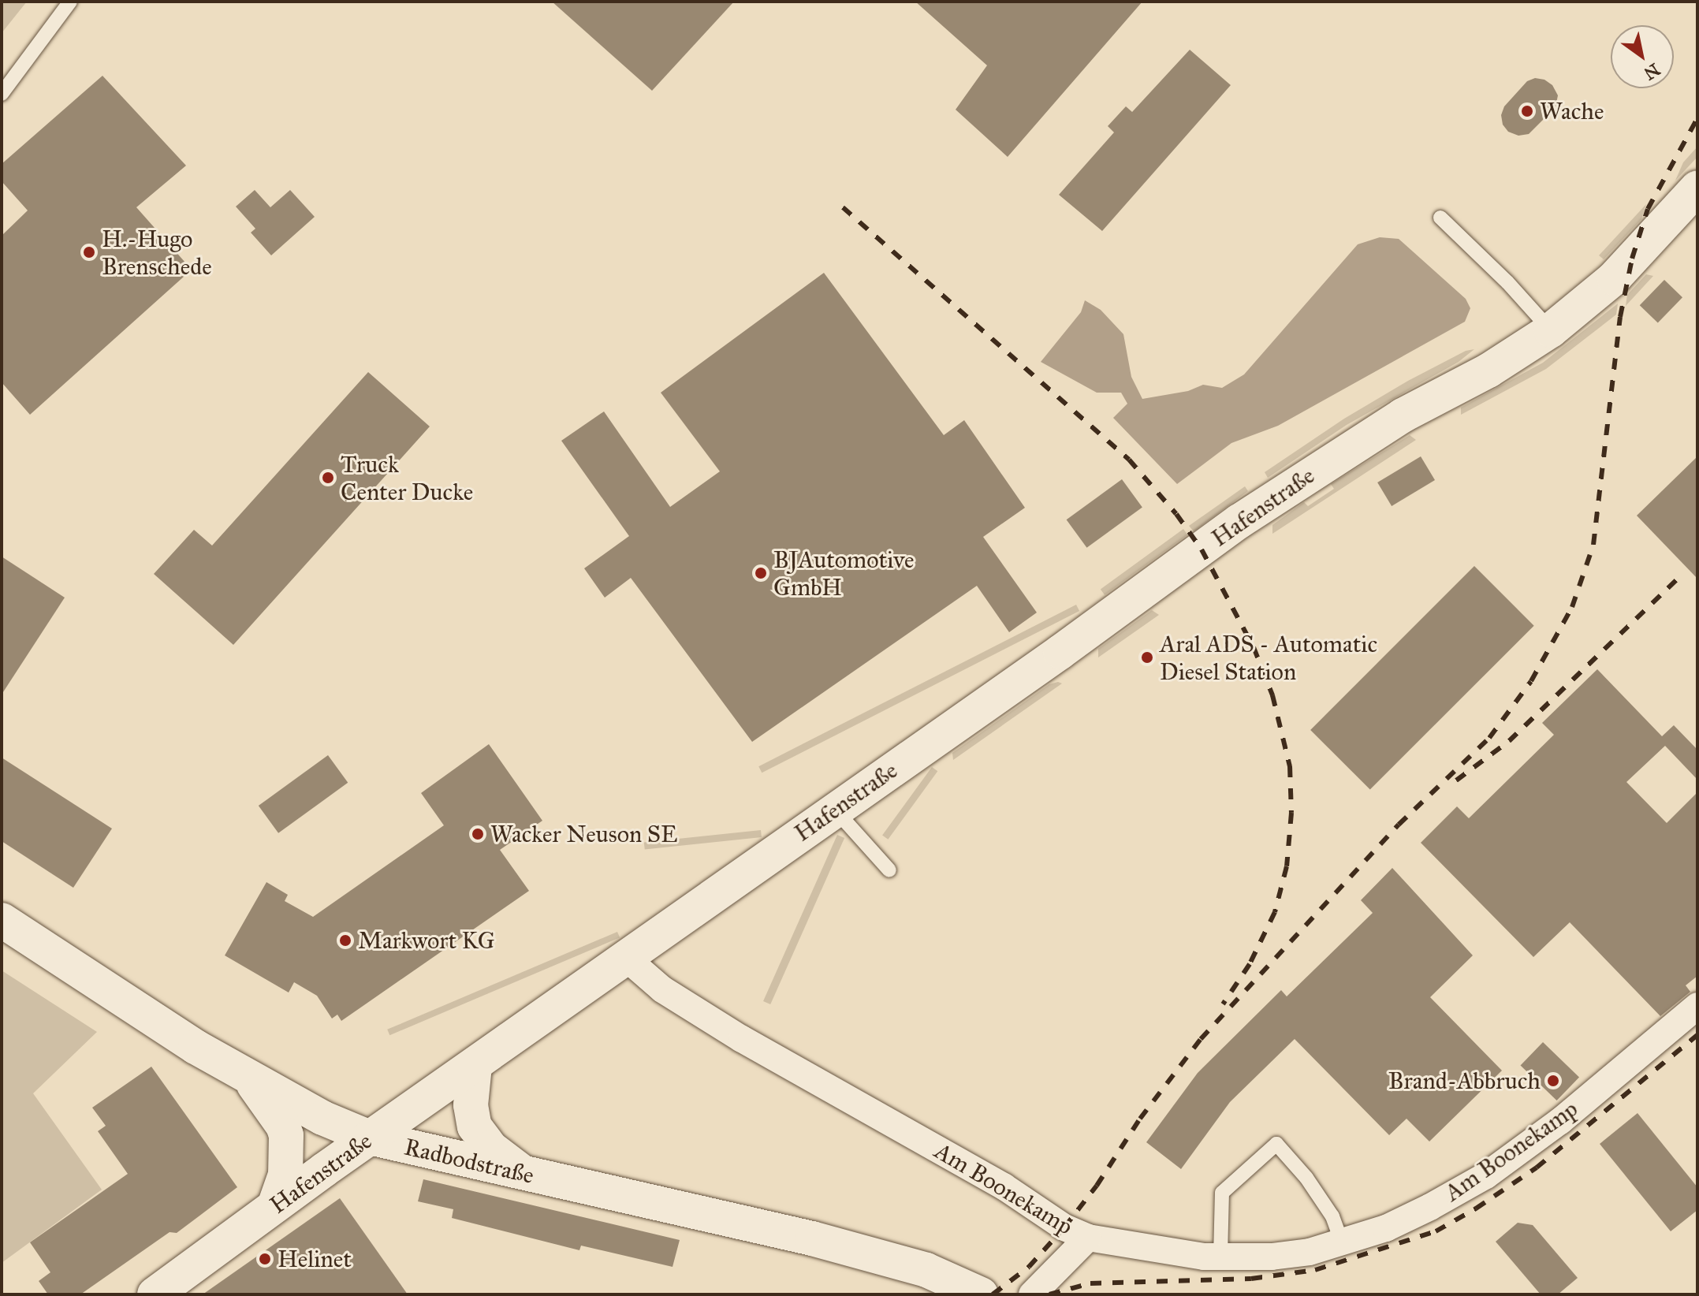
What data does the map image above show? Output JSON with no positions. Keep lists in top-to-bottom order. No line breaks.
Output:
{"streets":{"street":["Hafenstraße","Am Boonekamp","Radbodstraße"]},"crossings":[["Hafenstraße","Am Boonekamp"],["Hafenstraße","Radbodstraße"]],"places":["Wache","H.-Hugo Brenschede","Truck Center Ducke","BJAutomotive GmbH","Aral ADS - Automatic Diesel Station","Wacker Neuson SE","Markwort KG","Brand-Abbruch","Helinet"],"north":"bottom right"}
